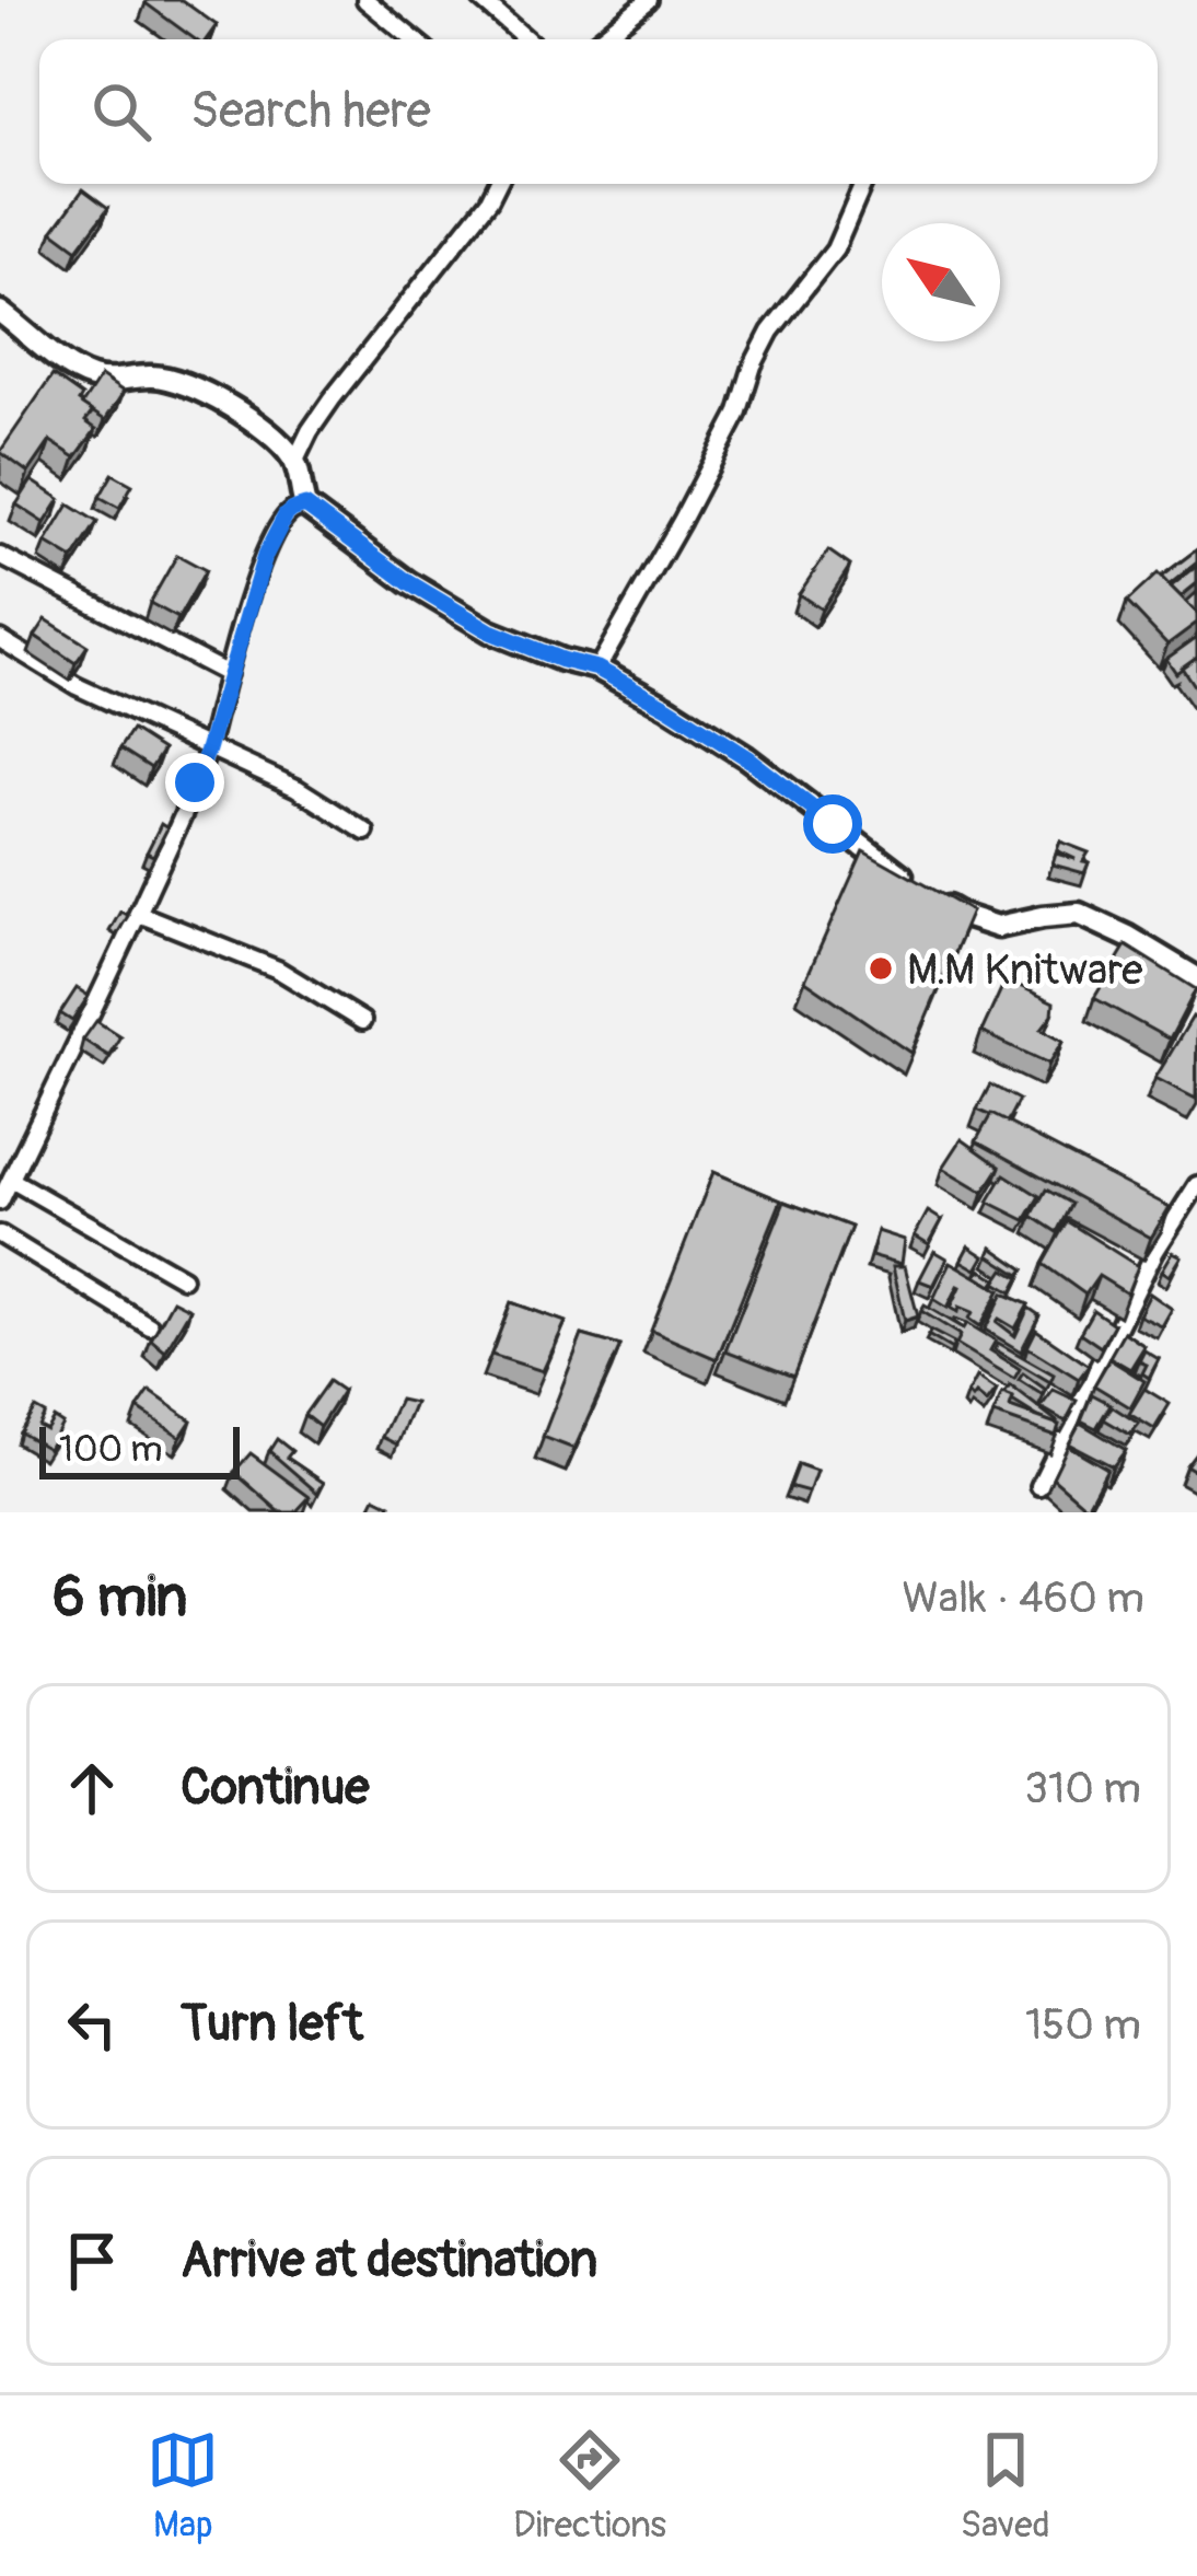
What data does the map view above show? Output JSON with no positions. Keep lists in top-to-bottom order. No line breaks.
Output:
{"places":["M.M Knitware"],"scale_bar":"100 m","north":"top left","page":{"search":"Search here","scale":"100 m","heading":["6 min","Walk · 460 m"],"list":[["Continue","310 m"],["Turn left","150 m"],"Arrive at destination"],"nav":["Map","Directions","Saved"]}}
